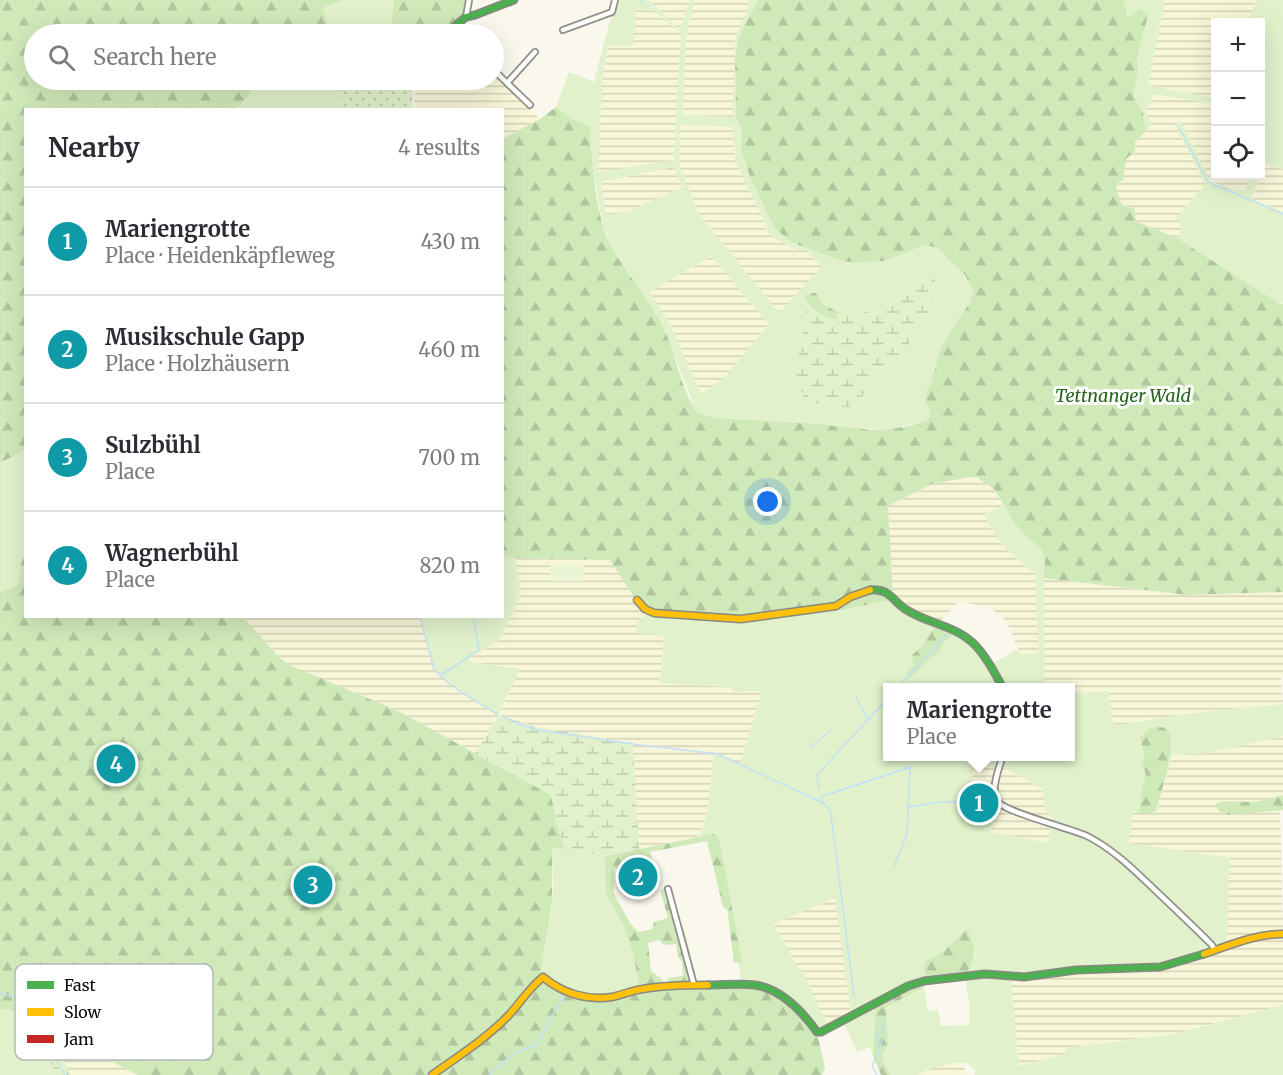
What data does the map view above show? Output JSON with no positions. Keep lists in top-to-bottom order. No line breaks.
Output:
{"parks":["Tettnanger Wald"],"legend":["Fast","Slow","Jam"],"page":{"map_buttons":["+","−"],"search":"Search here","heading":["Nearby","4 results"],"list":[{"mark":"1","name":"Mariengrotte","note":"Place · Heidenkäpfleweg","value":"430 m"},{"mark":"2","name":"Musikschule Gapp","note":"Place · Holzhäusern","value":"460 m"},{"mark":"3","name":"Sulzbühl","note":"Place","value":"700 m"},{"mark":"4","name":"Wagnerbühl","note":"Place","value":"820 m"}],"popup":["Mariengrotte","Place"],"pins":["4","1","2","3"]}}
